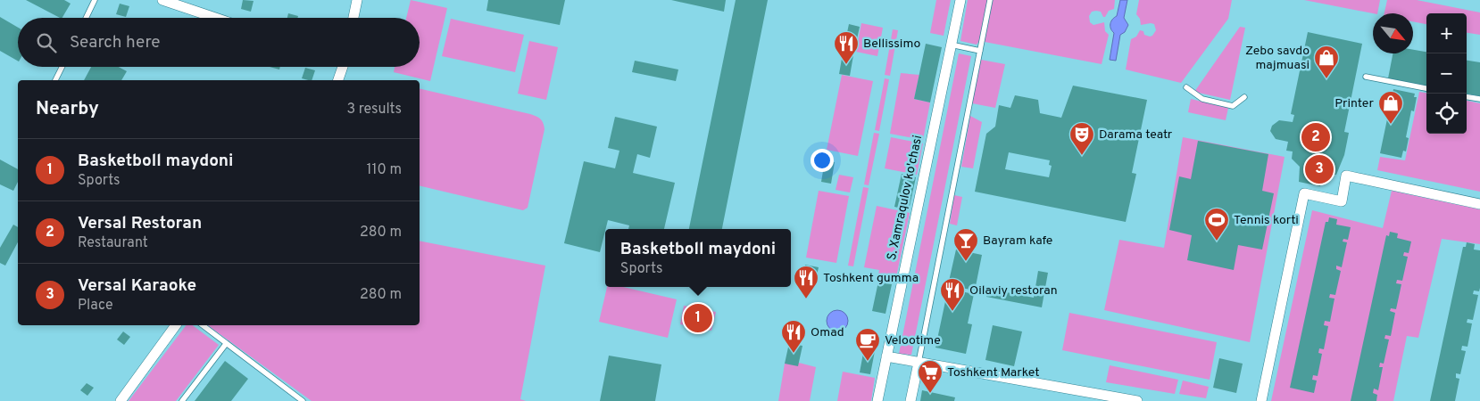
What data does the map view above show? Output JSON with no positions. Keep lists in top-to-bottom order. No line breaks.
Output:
{"streets":{"street":["S. Xamraqulov ko'chasi"]},"places":{"restaurant":["Bellissimo","Toshkent gumma","Oilaviy restoran","Omad"],"shop":["Zebo savdo majmuasi","Printer"],"theatre":["Darama teatr"],"sports":["Tennis korti"],"bar":["Bayram kafe"],"cafe":["Velootime"],"supermarket":["Toshkent Market"]},"north":"bottom right","page":{"map_buttons":["+","−"],"search":"Search here","heading":["Nearby","3 results"],"pins":["2","3","1"],"list":[{"mark":"1","name":"Basketboll maydoni","note":"Sports","value":"110 m"},{"mark":"2","name":"Versal Restoran","note":"Restaurant","value":"280 m"},{"mark":"3","name":"Versal Karaoke","note":"Place","value":"280 m"}],"popup":["Basketboll maydoni","Sports"]}}
